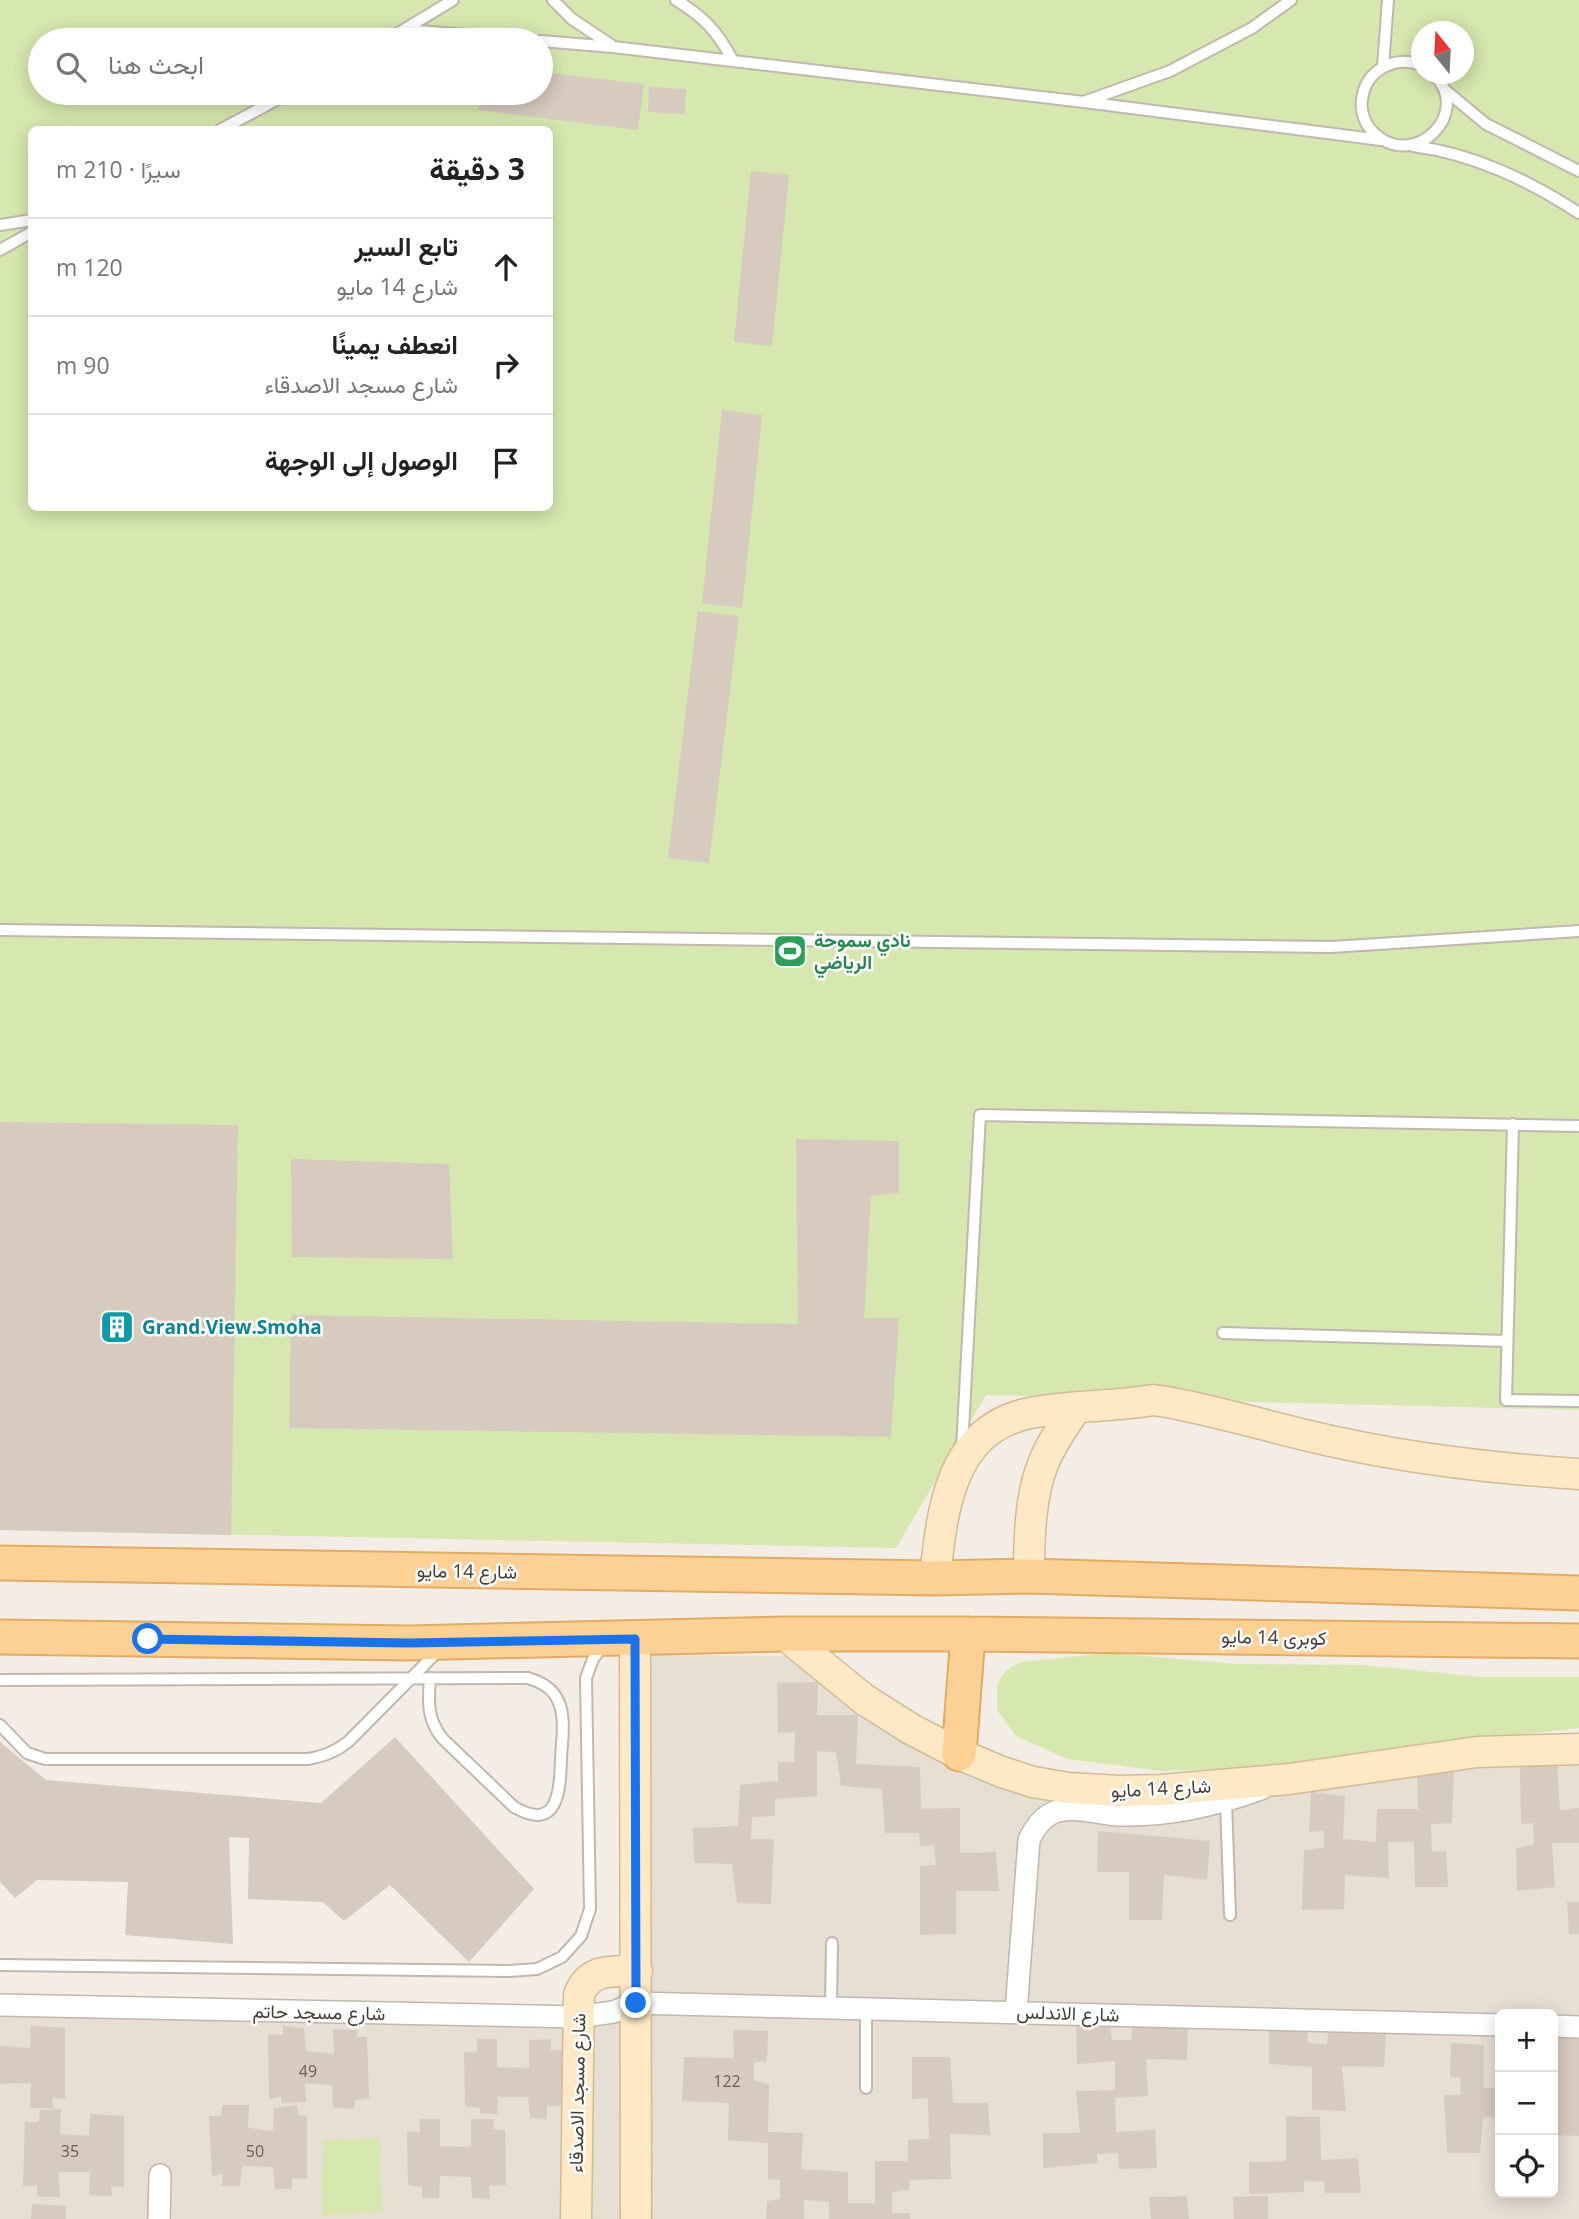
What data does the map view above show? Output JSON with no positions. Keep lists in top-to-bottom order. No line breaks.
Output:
{"streets":{"main road":["شارع 14 مايو","كوبرى 14 مايو","شارع مسجد الاصدقاء"],"street":["شارع مسجد حاتم","شارع الاندلس"]},"crossings":[["شارع مسجد حاتم","شارع الاندلس"],["شارع مسجد حاتم","شارع مسجد الاصدقاء"]],"places":{"sports":["نادي سموحة الرياضي"],"building":["Grand.View.Smoha"]},"house_numbers":["49","122","35","50"],"north":"top","page":{"search":"ابحث هنا","heading":["3 دقيقة","سيرًا · 210 m"],"list":[["تابع السير","شارع 14 مايو","120 m"],["انعطف يمينًا","شارع مسجد الاصدقاء","90 m"],"الوصول إلى الوجهة"],"map_buttons":["+","−"]}}
